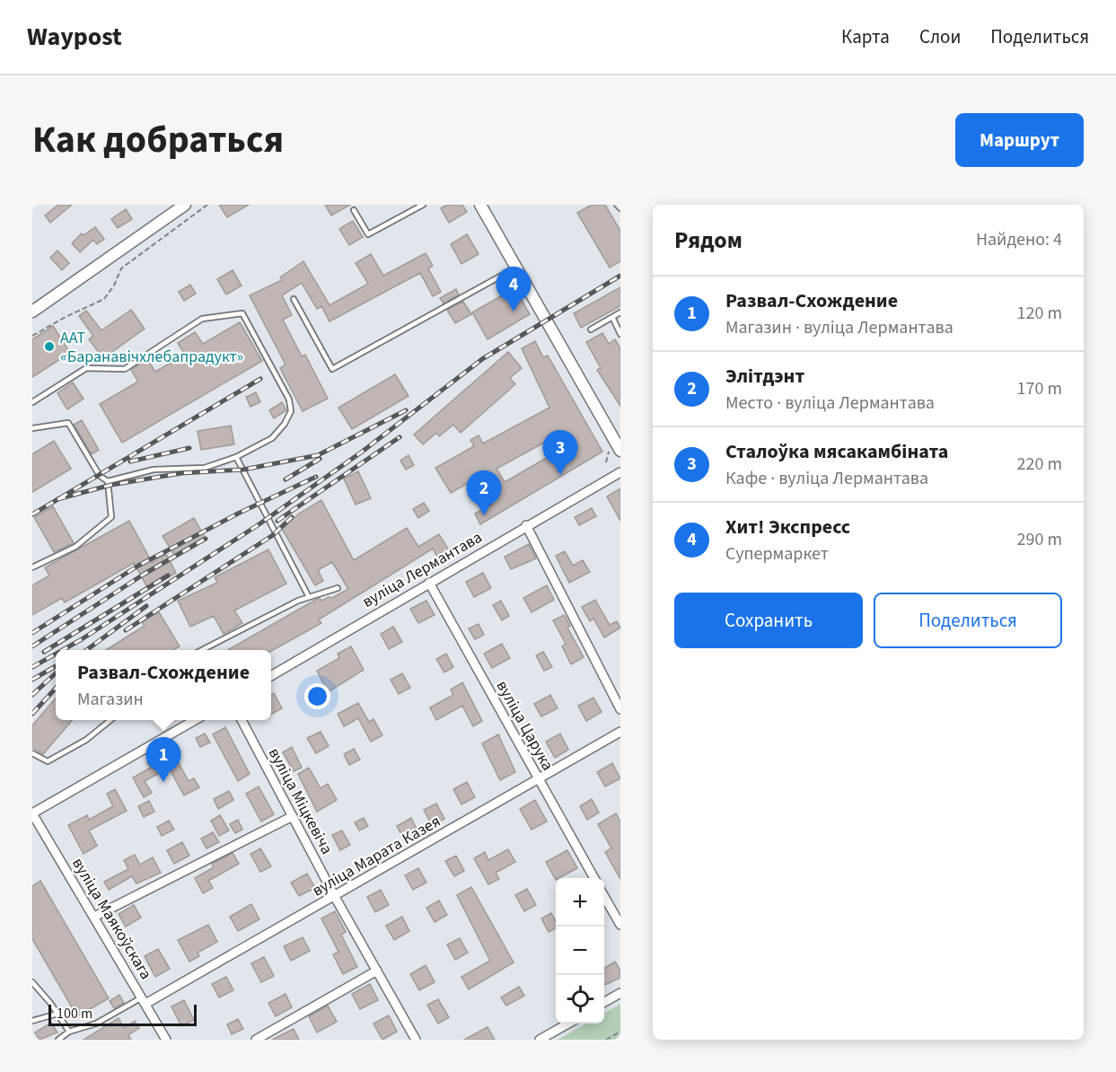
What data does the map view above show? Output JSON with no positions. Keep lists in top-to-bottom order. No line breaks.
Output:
{"streets":{"street":["вуліца Лермантава","вуліца Царука","вуліца Міцкевіча","вуліца Марата Казея","вуліца Маякоўскага"]},"crossings":[["вуліца Лермантава","вуліца Царука"],["вуліца Царука","вуліца Марата Казея"],["вуліца Міцкевіча","вуліца Марата Казея"],["вуліца Марата Казея","вуліца Маякоўскага"]],"places":["ААТ «Баранавічхлебапрадукт»"],"scale_bar":"100 m","page":{"header":"Waypost","nav":["Карта","Слои","Поделиться"],"title":"Как добраться","buttons":["Маршрут",["Сохранить","Поделиться"]],"heading":["Рядом","Найдено: 4"],"pins":["4","3","2","1"],"list":[{"mark":"1","name":"Развал-Схождение","note":"Магазин · вуліца Лермантава","value":"120 m"},{"mark":"2","name":"Элітдэнт","note":"Место · вуліца Лермантава","value":"170 m"},{"mark":"3","name":"Сталоўка мясакамбіната","note":"Кафе · вуліца Лермантава","value":"220 m"},{"mark":"4","name":"Хит! Экспресс","note":"Супермаркет","value":"290 m"}],"popup":["Развал-Схождение","Магазин"],"map_buttons":["+","−"],"scale":"100 m"}}
